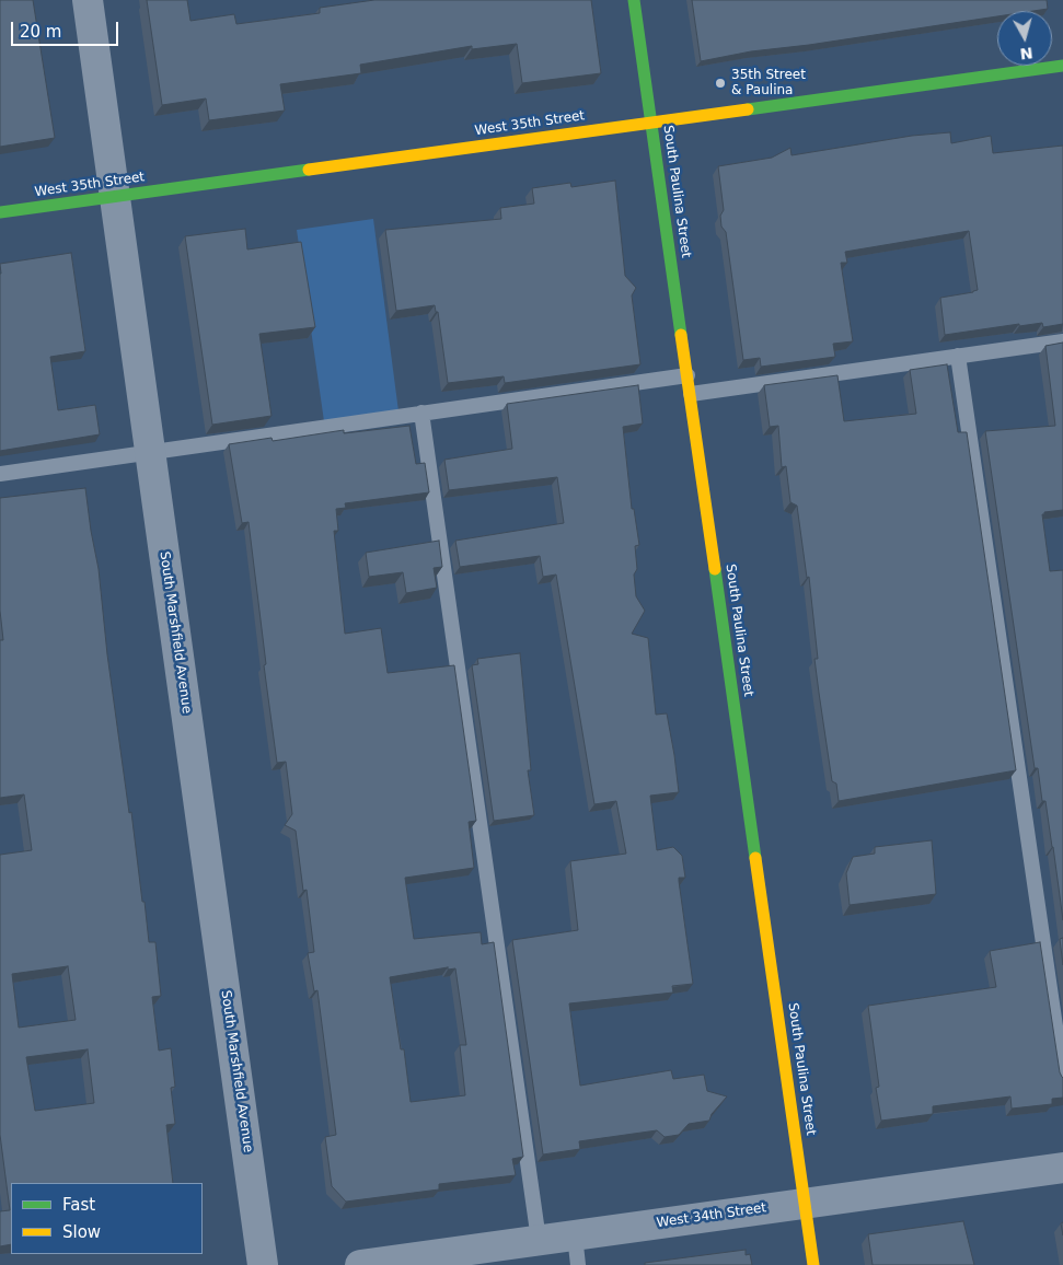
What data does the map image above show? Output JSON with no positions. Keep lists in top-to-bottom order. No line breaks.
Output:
{"streets":{"street":["West 35th Street","South Paulina Street","South Marshfield Avenue","West 34th Street"]},"crossings":[["West 35th Street","South Paulina Street"],["West 35th Street","South Marshfield Avenue"],["South Paulina Street","West 34th Street"]],"places":["35th Street & Paulina"],"legend":["Fast","Slow"],"scale_bar":"20 m","north":"bottom"}
